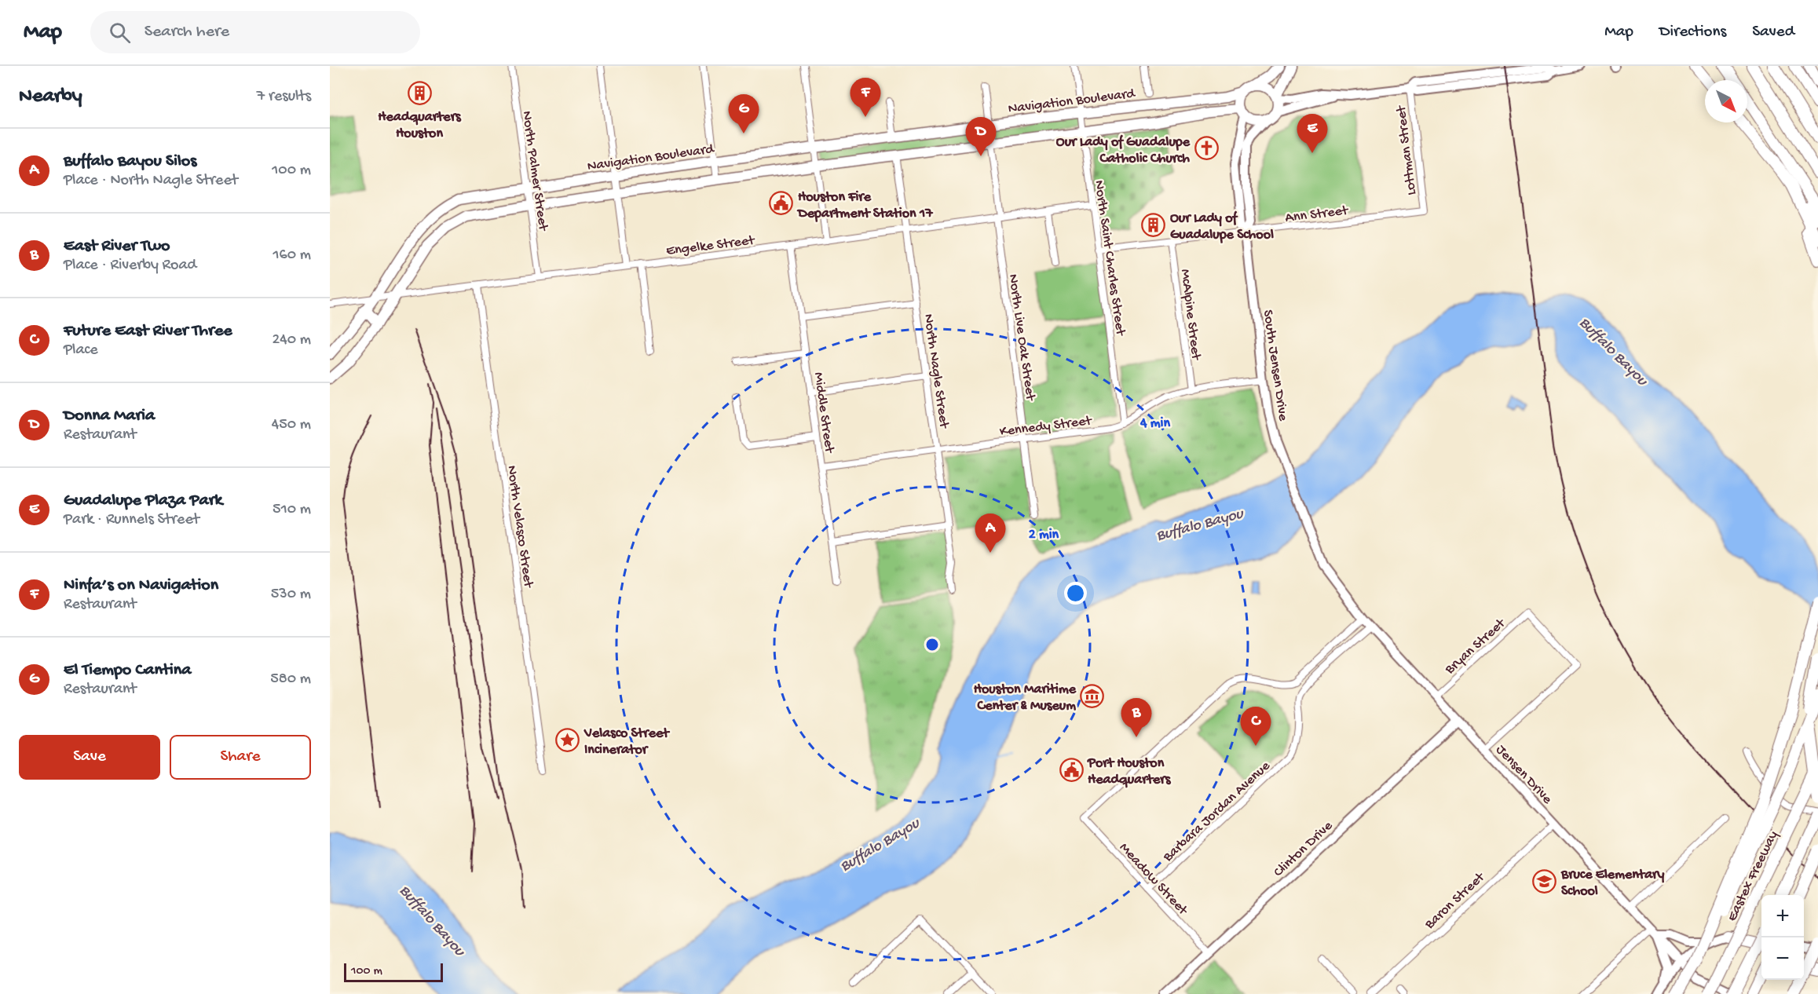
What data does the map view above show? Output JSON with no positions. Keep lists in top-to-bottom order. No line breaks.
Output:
{"streets":{"highway":["Eastex Freeway"],"main road":["Navigation Boulevard","South Jensen Drive","Jensen Drive","Clinton Drive"],"street":["Lottman Street","North Palmer Street","Ann Street","Engelke Street","North Saint Charles Street","McAlpine Street","North Live Oak Street","North Nagle Street","Middle Street","Kennedy Street","North Velasco Street","Bryan Street","Barbara Jordan Avenue","Meadow Street","Baron Street"]},"crossings":[["Navigation Boulevard","North Palmer Street"],["Navigation Boulevard","Engelke Street"],["Navigation Boulevard","North Saint Charles Street"],["Navigation Boulevard","North Live Oak Street"],["Navigation Boulevard","South Jensen Drive"],["Lottman Street","Ann Street"],["North Palmer Street","Engelke Street"],["Ann Street","North Saint Charles Street"],["Ann Street","McAlpine Street"],["Ann Street","South Jensen Drive"],["Engelke Street","North Saint Charles Street"],["Engelke Street","North Live Oak Street"],["Engelke Street","North Nagle Street"],["Engelke Street","Middle Street"],["Engelke Street","North Velasco Street"],["North Saint Charles Street","Kennedy Street"],["McAlpine Street","Kennedy Street"],["North Live Oak Street","Kennedy Street"],["South Jensen Drive","Kennedy Street"],["South Jensen Drive","Jensen Drive"],["North Nagle Street","Kennedy Street"],["Middle Street","Kennedy Street"],["Bryan Street","Jensen Drive"],["Jensen Drive","Barbara Jordan Avenue"],["Jensen Drive","Clinton Drive"],["Jensen Drive","Meadow Street"],["Jensen Drive","Baron Street"],["Barbara Jordan Avenue","Meadow Street"],["Clinton Drive","Meadow Street"]],"water":["Buffalo Bayou"],"places":{"building":["Headquarters Houston","Our Lady of Guadalupe School"],"church":["Our Lady of Guadalupe Catholic Church"],"public building":["Houston Fire Department Station 17","Port Houston Headquarters"],"museum":["Houston Maritime Center & Museum"],"place":["Velasco Street Incinerator"],"school or university":["Bruce Elementary School"]},"scale_bar":"100 m","north":"bottom right","page":{"header":"Map","search":"Search here","nav":["Map","Directions","Saved"],"heading":["Nearby","7 results"],"pins":["F","G","E","D","A","B","C"],"list":[{"mark":"A","name":"Buffalo Bayou Silos","note":"Place · North Nagle Street","value":"100 m"},{"mark":"B","name":"East River Two","note":"Place · Riverby Road","value":"160 m"},{"mark":"C","name":"Future East River Three","note":"Place","value":"240 m"},{"mark":"D","name":"Donna Maria","note":"Restaurant","value":"450 m"},{"mark":"E","name":"Guadalupe Plaza Park","note":"Park · Runnels Street","value":"510 m"},{"mark":"F","name":"Ninfa’s on Navigation","note":"Restaurant","value":"530 m"},{"mark":"G","name":"El Tiempo Cantina","note":"Restaurant","value":"580 m"}],"buttons":["Save","Share"],"map_buttons":["+","−"],"scale":"100 m"},"rings":["4 min","2 min"]}
